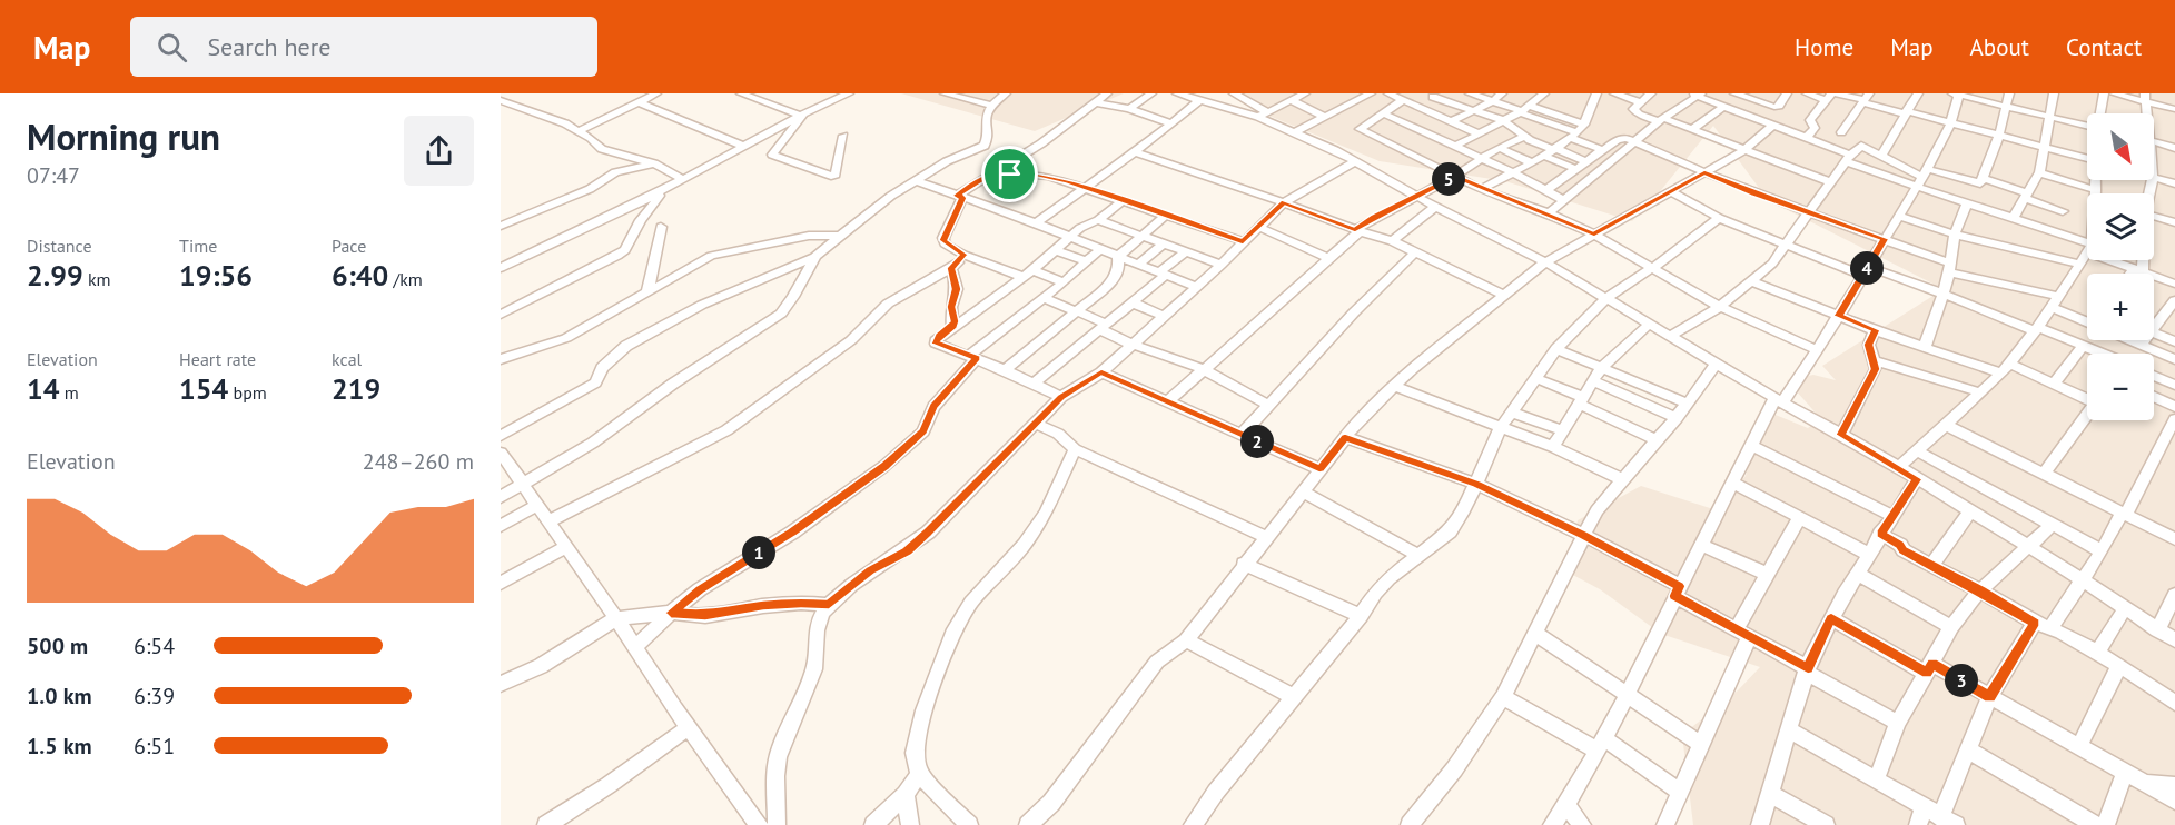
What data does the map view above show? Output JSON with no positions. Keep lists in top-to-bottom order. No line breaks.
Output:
{"north":"bottom right","page":{"header":"Map","search":"Search here","nav":["Home","Map","About","Contact"],"heading":["Morning run","07:47"],"map_buttons":["+","−"],"pins":["5","4","2","1","3"],"stats":[["Distance","2.99 km"],["Time","19:56"],["Pace","6:40 /km"],["Elevation","14 m"],["Heart rate","154 bpm"],["kcal","219"]],"chart":["Elevation","248–260 m"],"list":[{"name":"500 m","note":"6:54"},{"name":"1.0 km","note":"6:39"},{"name":"1.5 km","note":"6:51"}]}}
